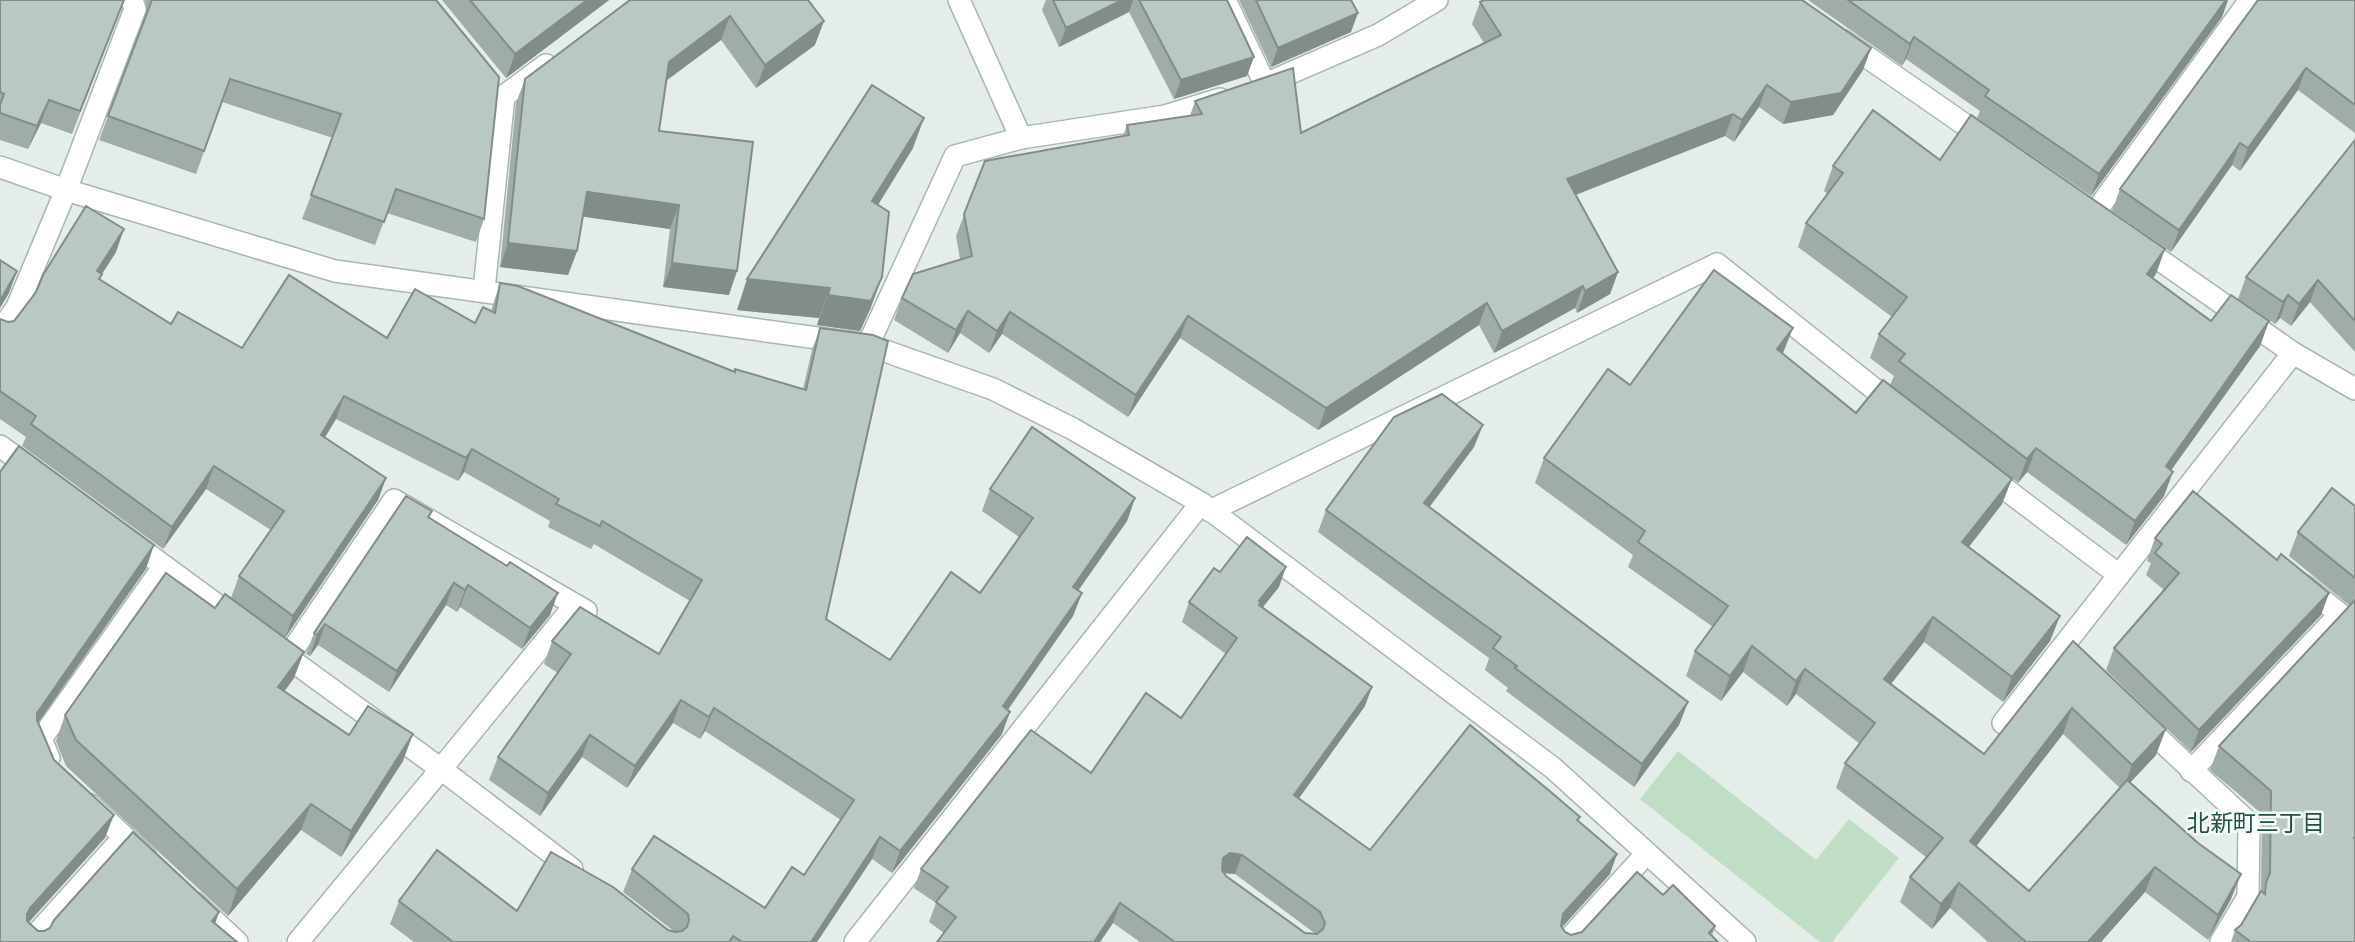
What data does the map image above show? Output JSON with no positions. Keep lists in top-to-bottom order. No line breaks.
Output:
{"districts":["北新町三丁目"]}
